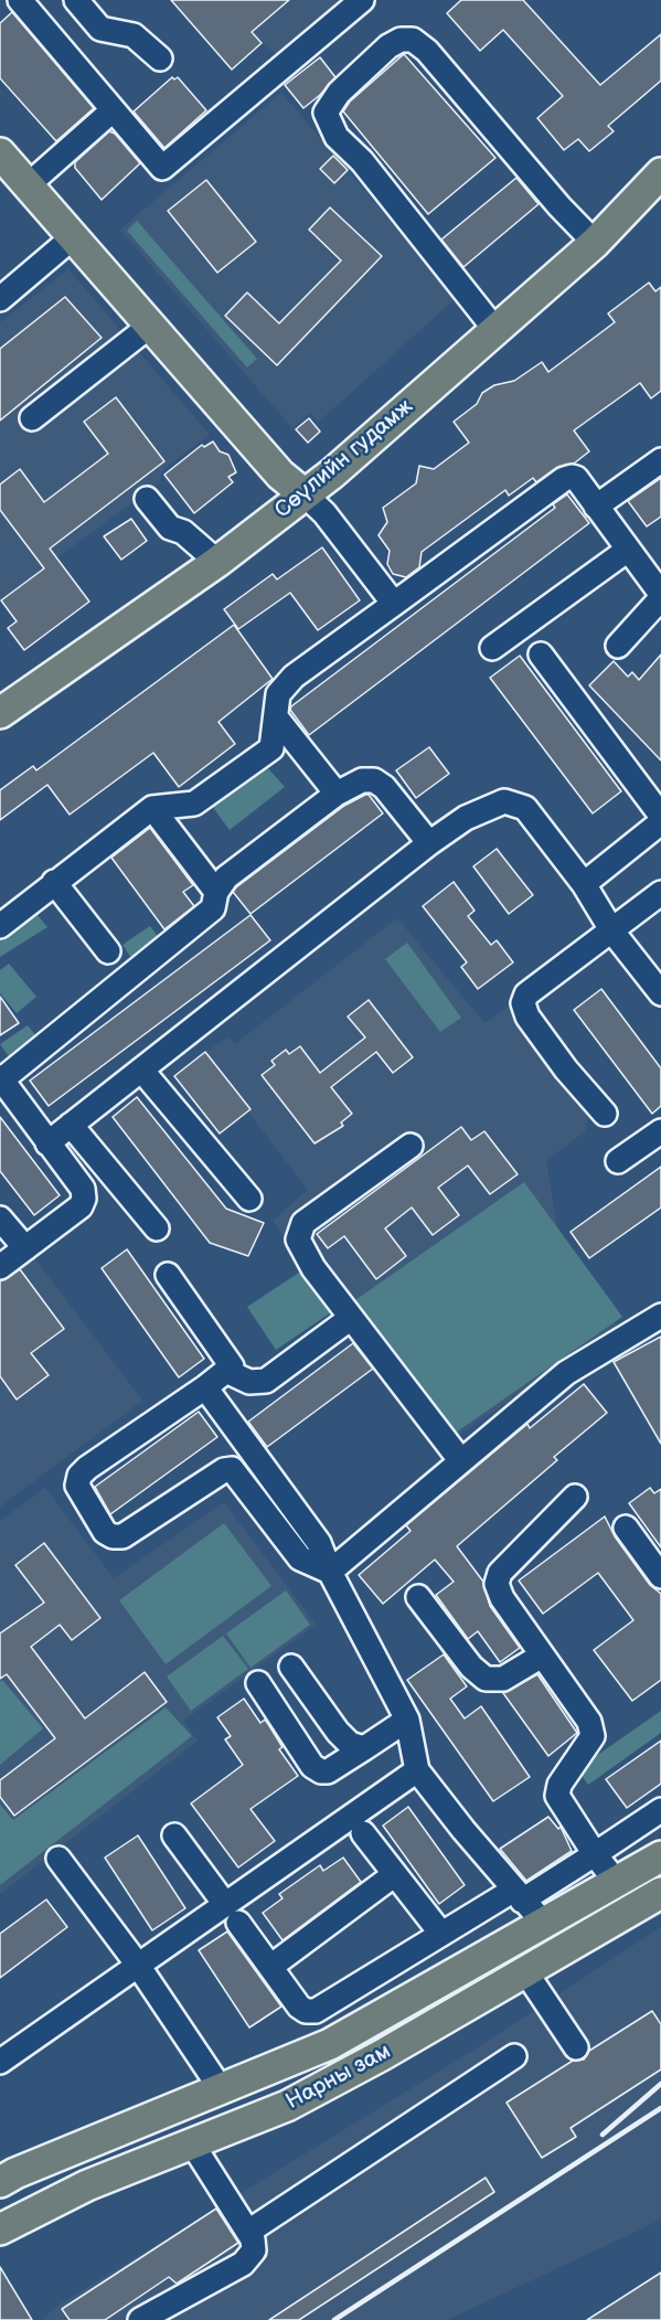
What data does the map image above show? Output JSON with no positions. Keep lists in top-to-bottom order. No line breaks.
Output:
{"streets":{"main road":["Сөүлийн гудамж","Нарны зам"]}}
